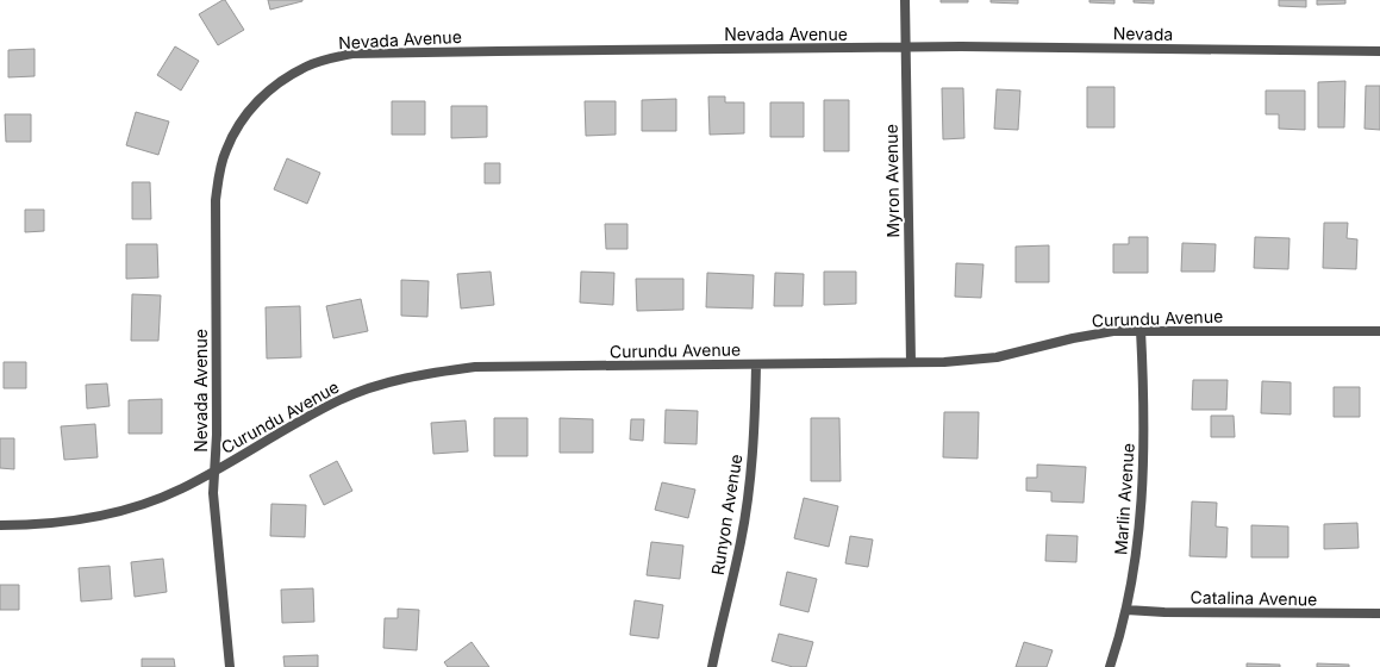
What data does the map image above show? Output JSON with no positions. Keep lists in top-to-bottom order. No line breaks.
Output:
{"streets":{"street":["Nevada Avenue","Nevada","Myron Avenue","Curundu Avenue","Marlin Avenue","Runyon Avenue","Catalina Avenue"]},"crossings":[["Nevada Avenue","Nevada"],["Nevada Avenue","Myron Avenue"],["Nevada Avenue","Curundu Avenue"],["Nevada","Myron Avenue"],["Myron Avenue","Curundu Avenue"],["Curundu Avenue","Marlin Avenue"],["Curundu Avenue","Runyon Avenue"],["Marlin Avenue","Catalina Avenue"]]}
